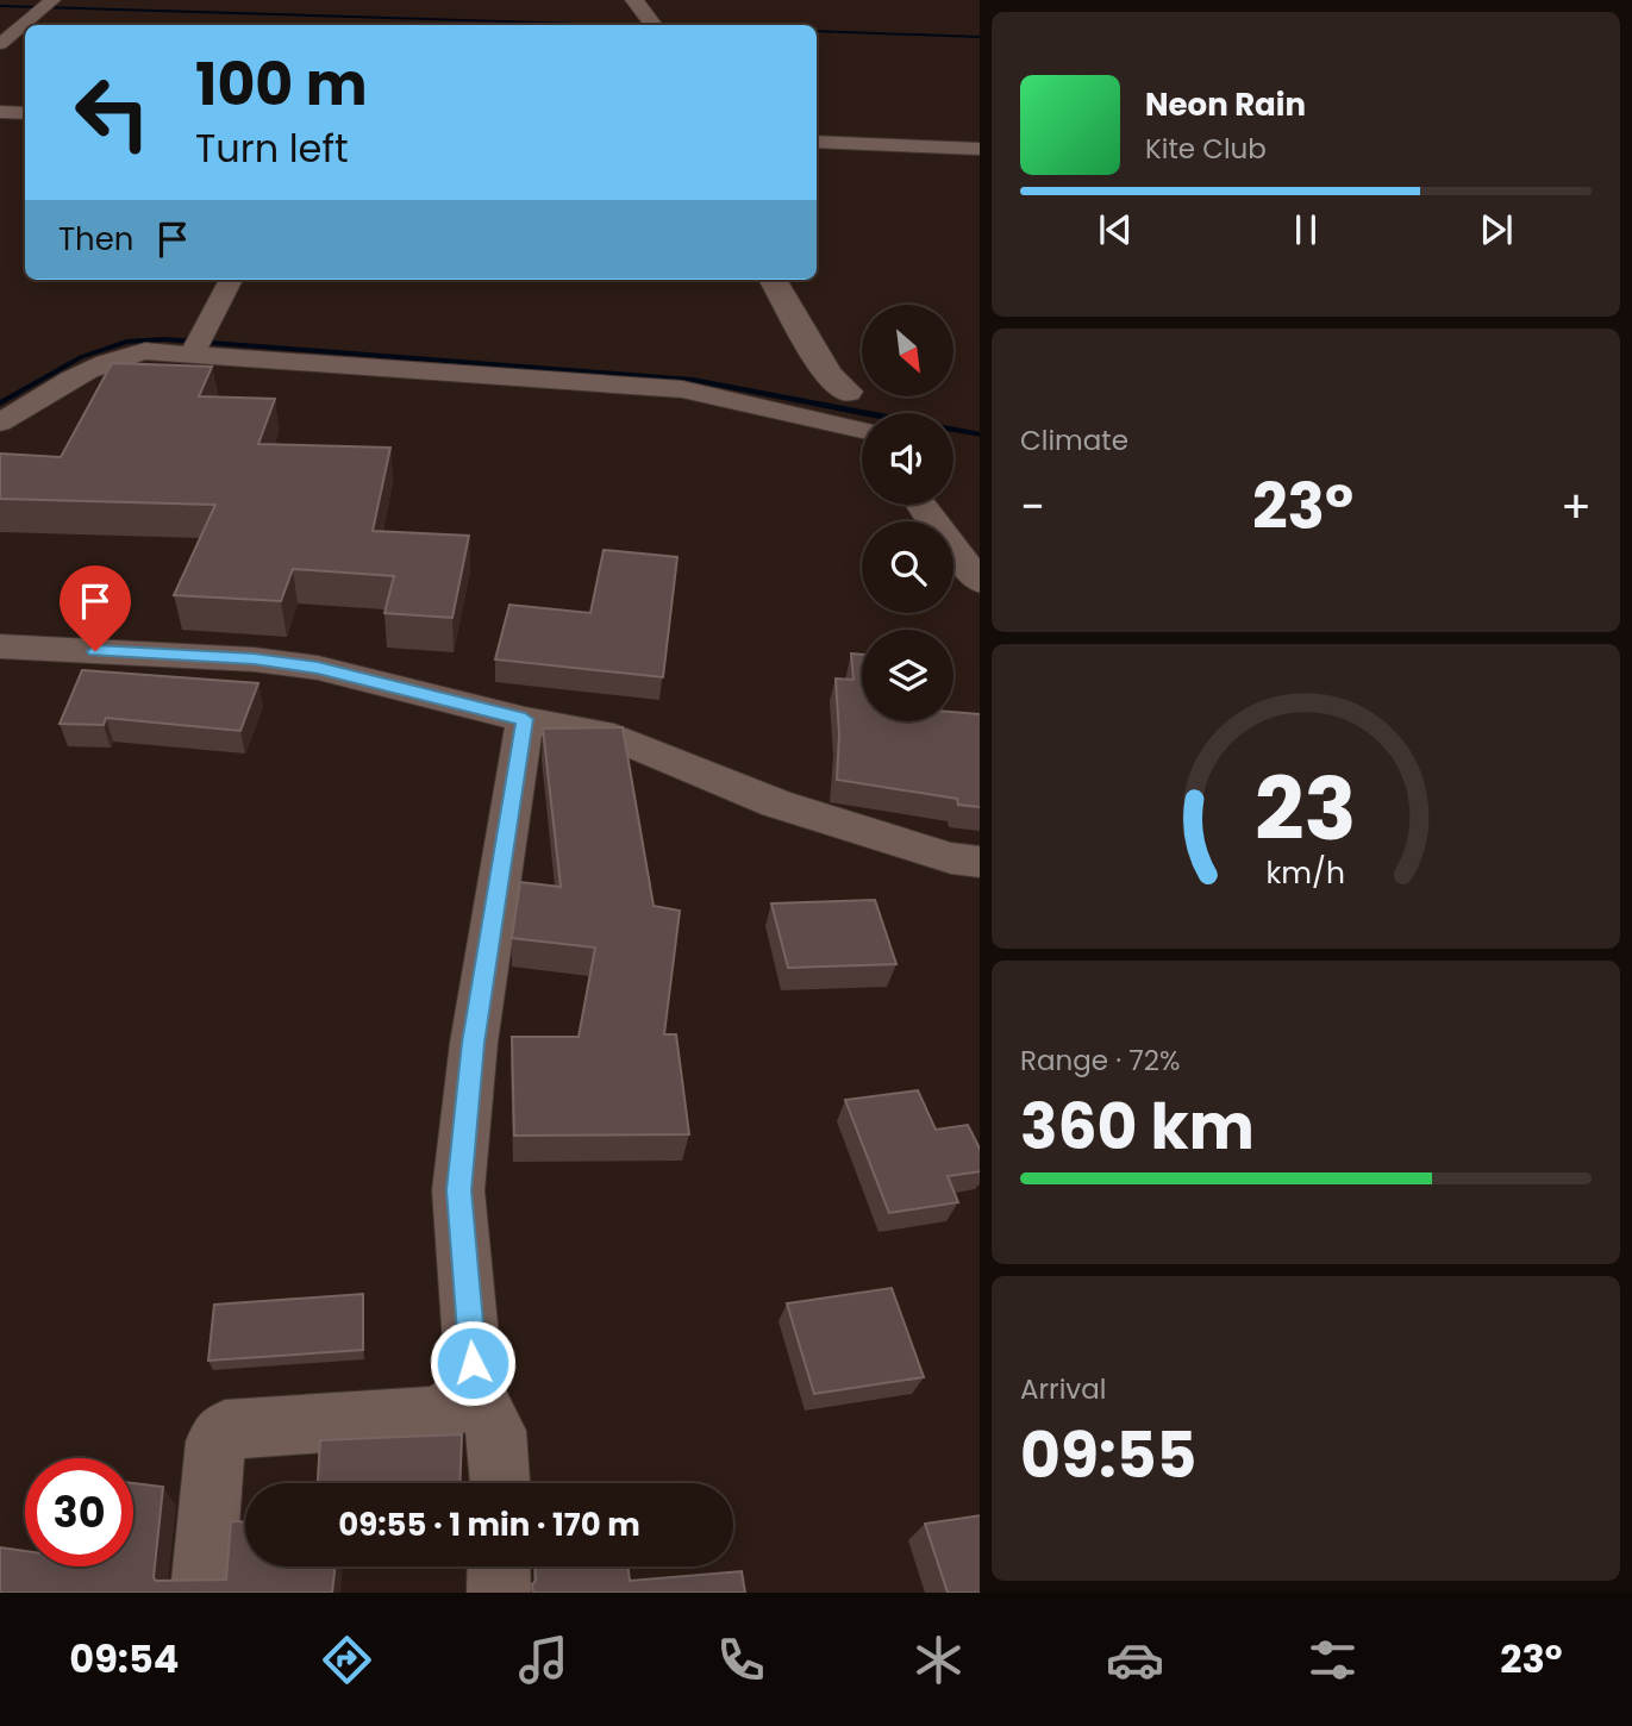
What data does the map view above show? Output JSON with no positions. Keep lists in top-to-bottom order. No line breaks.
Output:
{"north":"bottom right","page":{"turn":["100 m","Turn left"],"song":["Neon Rain","Kite Club"],"then":"Then","tile":["Climate",["Range · 72%","360 km"],["Arrival","09:55"]],"heat":["−","23°","+"],"limit":"30","trip":"09:55 · 1 min · 170 m","tabs":["09:54","23°"],"gauge":["23","km/h"]}}
